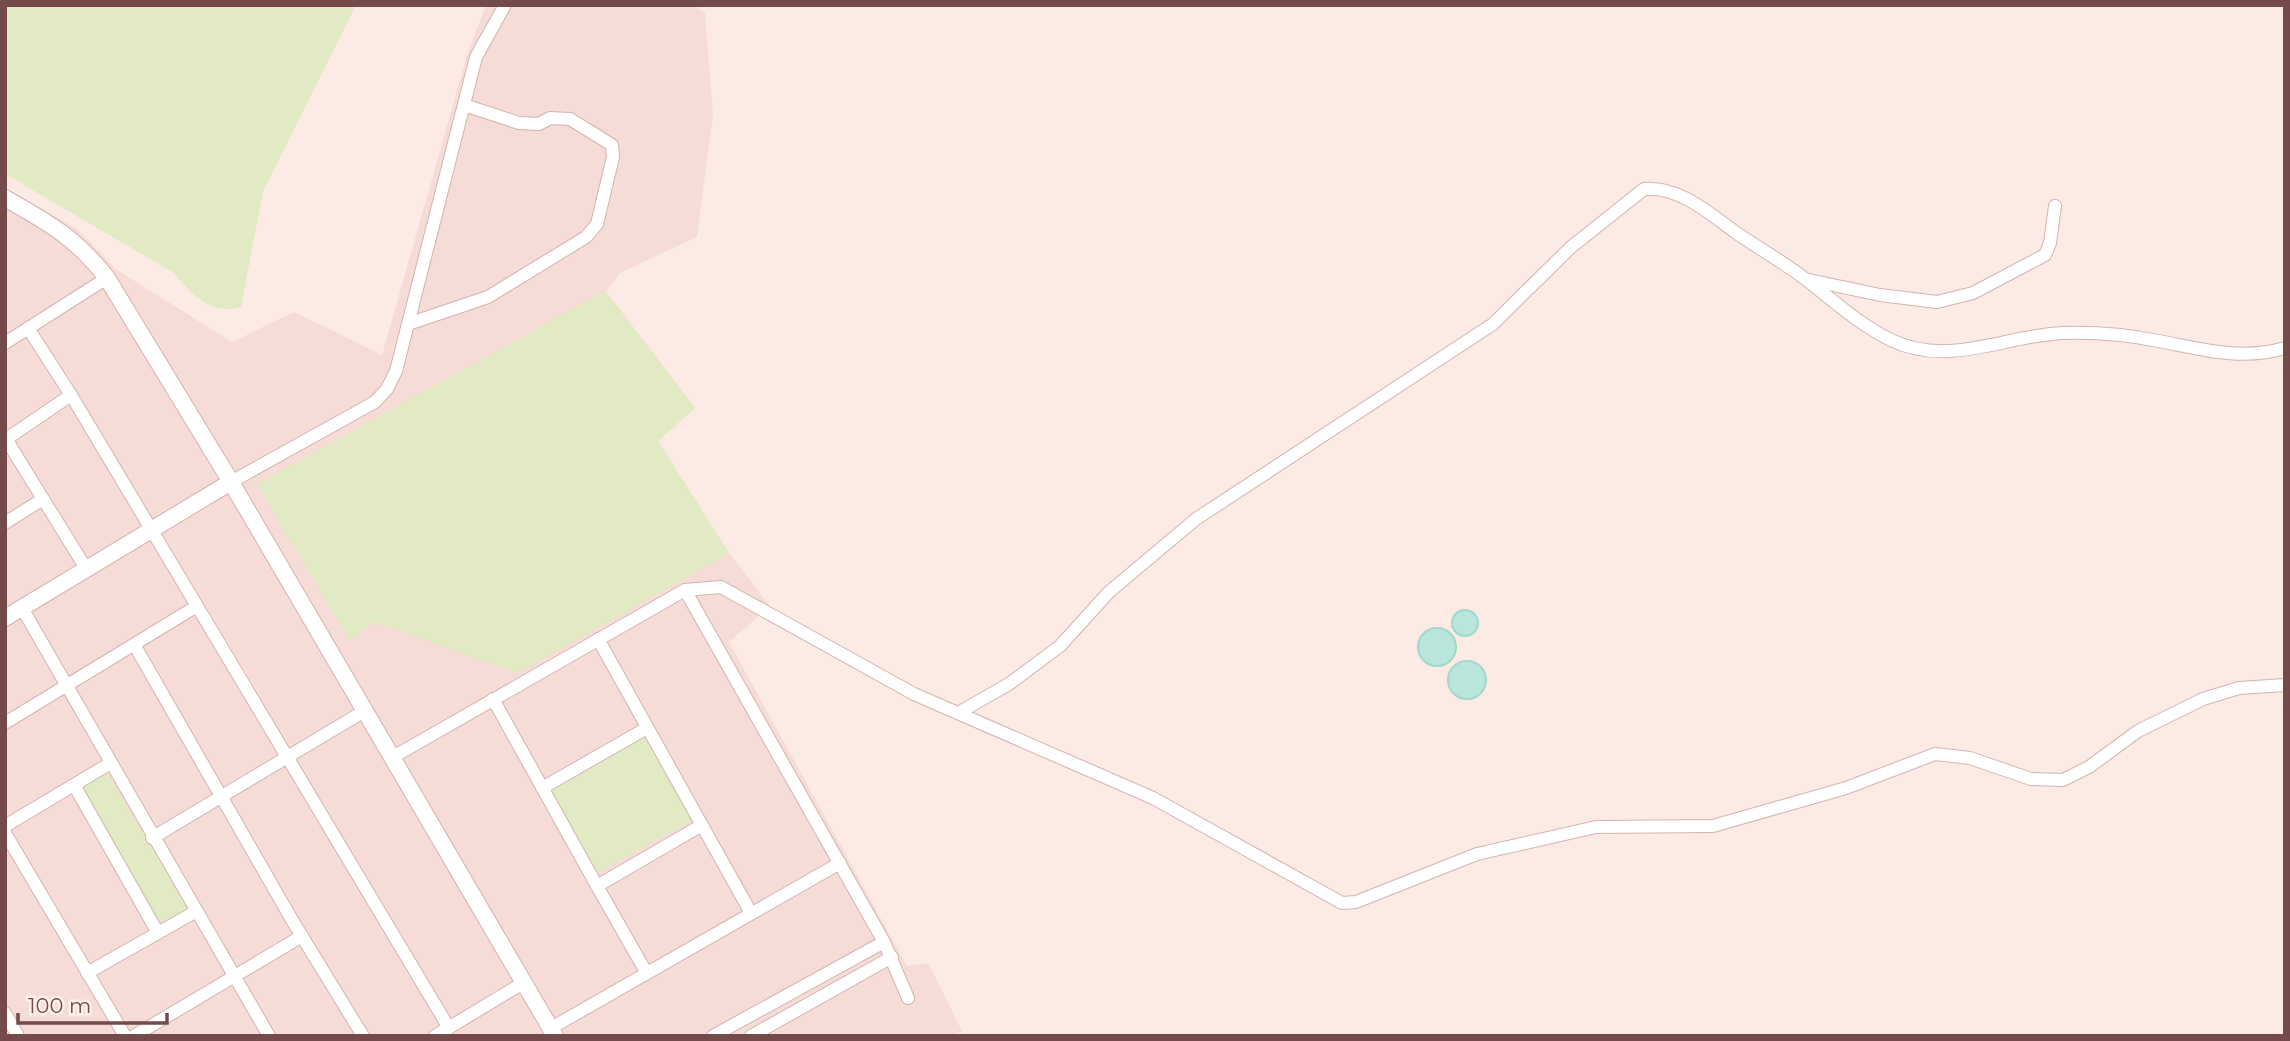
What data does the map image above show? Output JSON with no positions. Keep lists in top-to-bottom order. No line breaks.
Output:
{"scale_bar":"100 m"}
